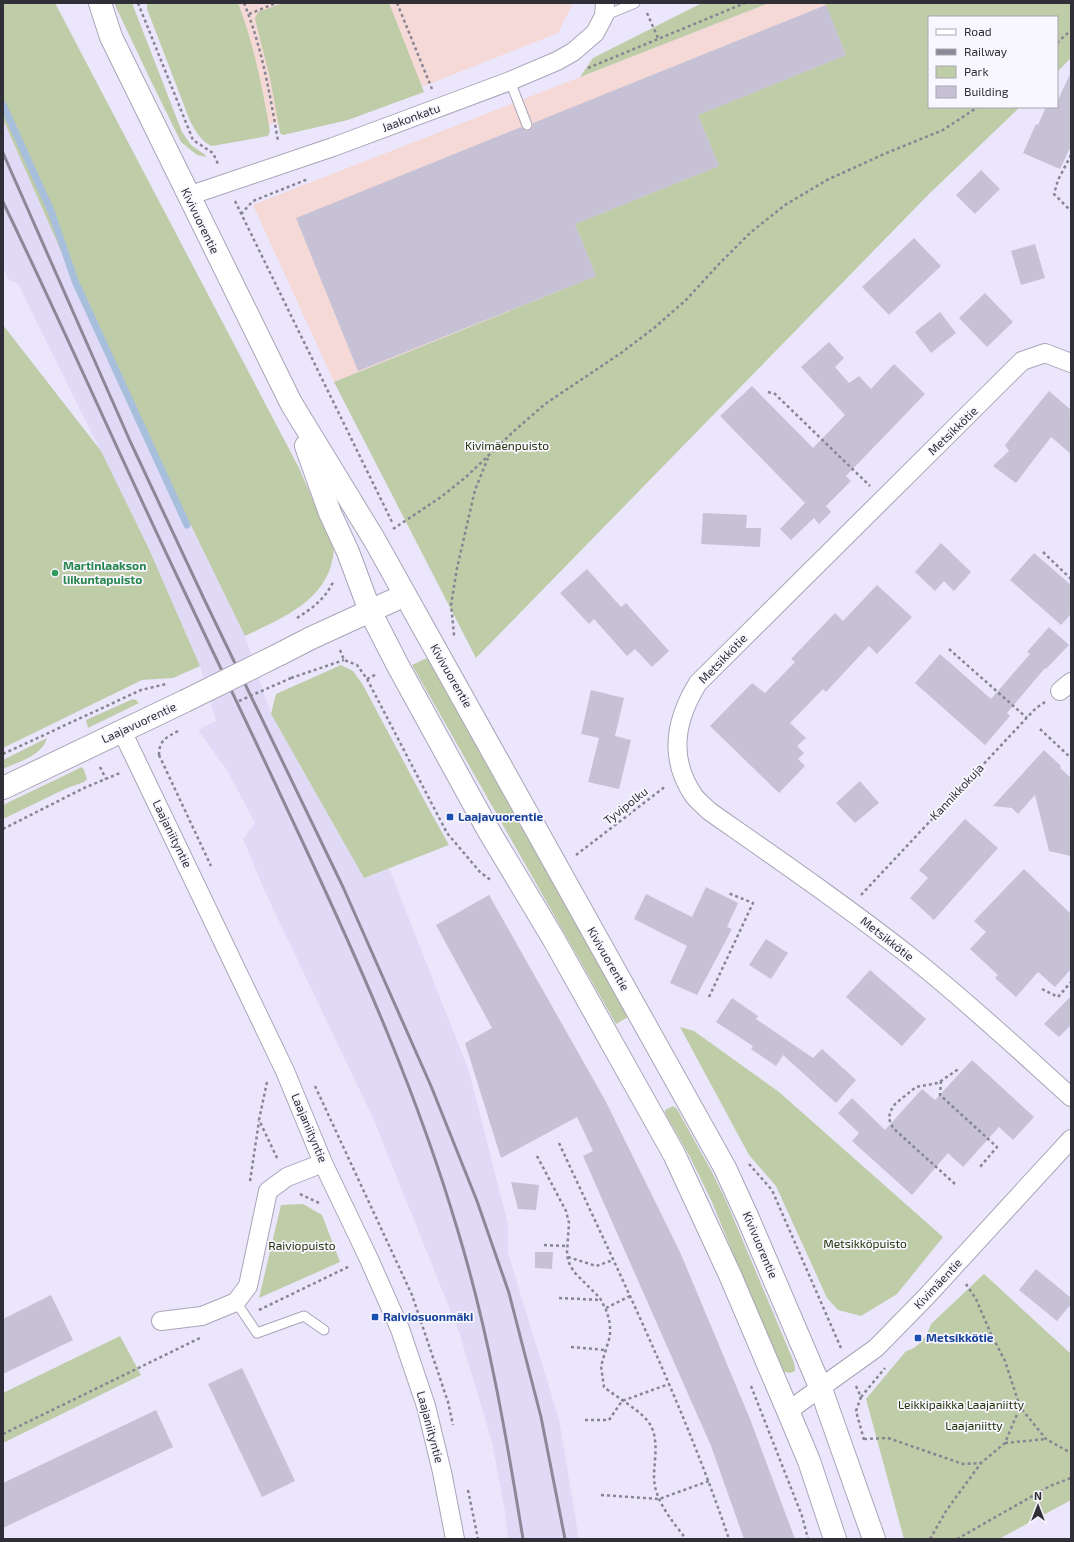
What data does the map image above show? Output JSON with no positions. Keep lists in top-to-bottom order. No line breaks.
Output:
{"streets":{"street":["Jaakonkatu","Kivivuorentie","Metsikkötie","Laajavuorentie","Laajaniityntie","Kivimäentie"],"path":["Kannikkokuja","Tyvipolku"]},"crossings":[["Jaakonkatu","Kivivuorentie"],["Kivivuorentie","Laajavuorentie"],["Kivivuorentie","Kivimäentie"],["Metsikkötie","Kannikkokuja"],["Metsikkötie","Tyvipolku"],["Laajavuorentie","Laajaniityntie"]],"parks":["Kivimäenpuisto","Metsikköpuisto","Raiviopuisto","Leikkipaikka Laajaniitty","Laajaniitty"],"places":{"other":["Martinlaakson liikuntapuisto"],"transit":["Laajavuorentie","Raiviosuonmäki","Metsikkötie"]},"legend":["Road","Railway","Park","Building"],"north":"top"}
